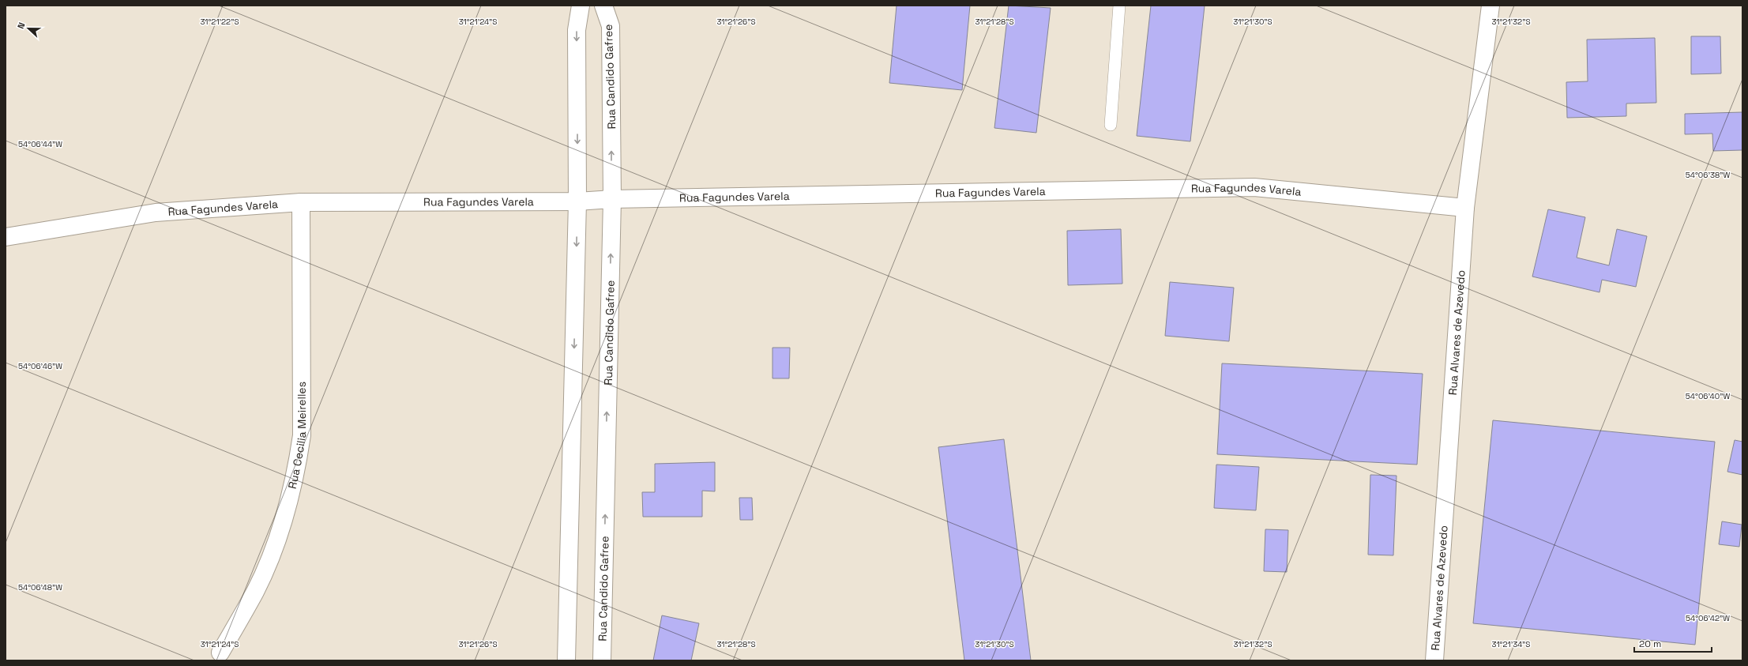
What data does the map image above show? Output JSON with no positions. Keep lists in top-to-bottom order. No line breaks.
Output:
{"streets":{"street":["Rua Candido Gafree","Rua Fagundes Varela","Rua Alvares de Azevedo","Rua Cecilia Meirelles"]},"crossings":[["Rua Candido Gafree","Rua Fagundes Varela"],["Rua Fagundes Varela","Rua Alvares de Azevedo"],["Rua Fagundes Varela","Rua Cecilia Meirelles"]],"scale_bar":"20 m","north":"left","coordinates":["31°21'22\"S","31°21'24\"S","31°21'26\"S","31°21'28\"S","31°21'30\"S","31°21'32\"S","54°06'44\"W","54°06'38\"W","54°06'46\"W","54°06'40\"W","54°06'48\"W","54°06'42\"W","31°21'34\"S"]}
